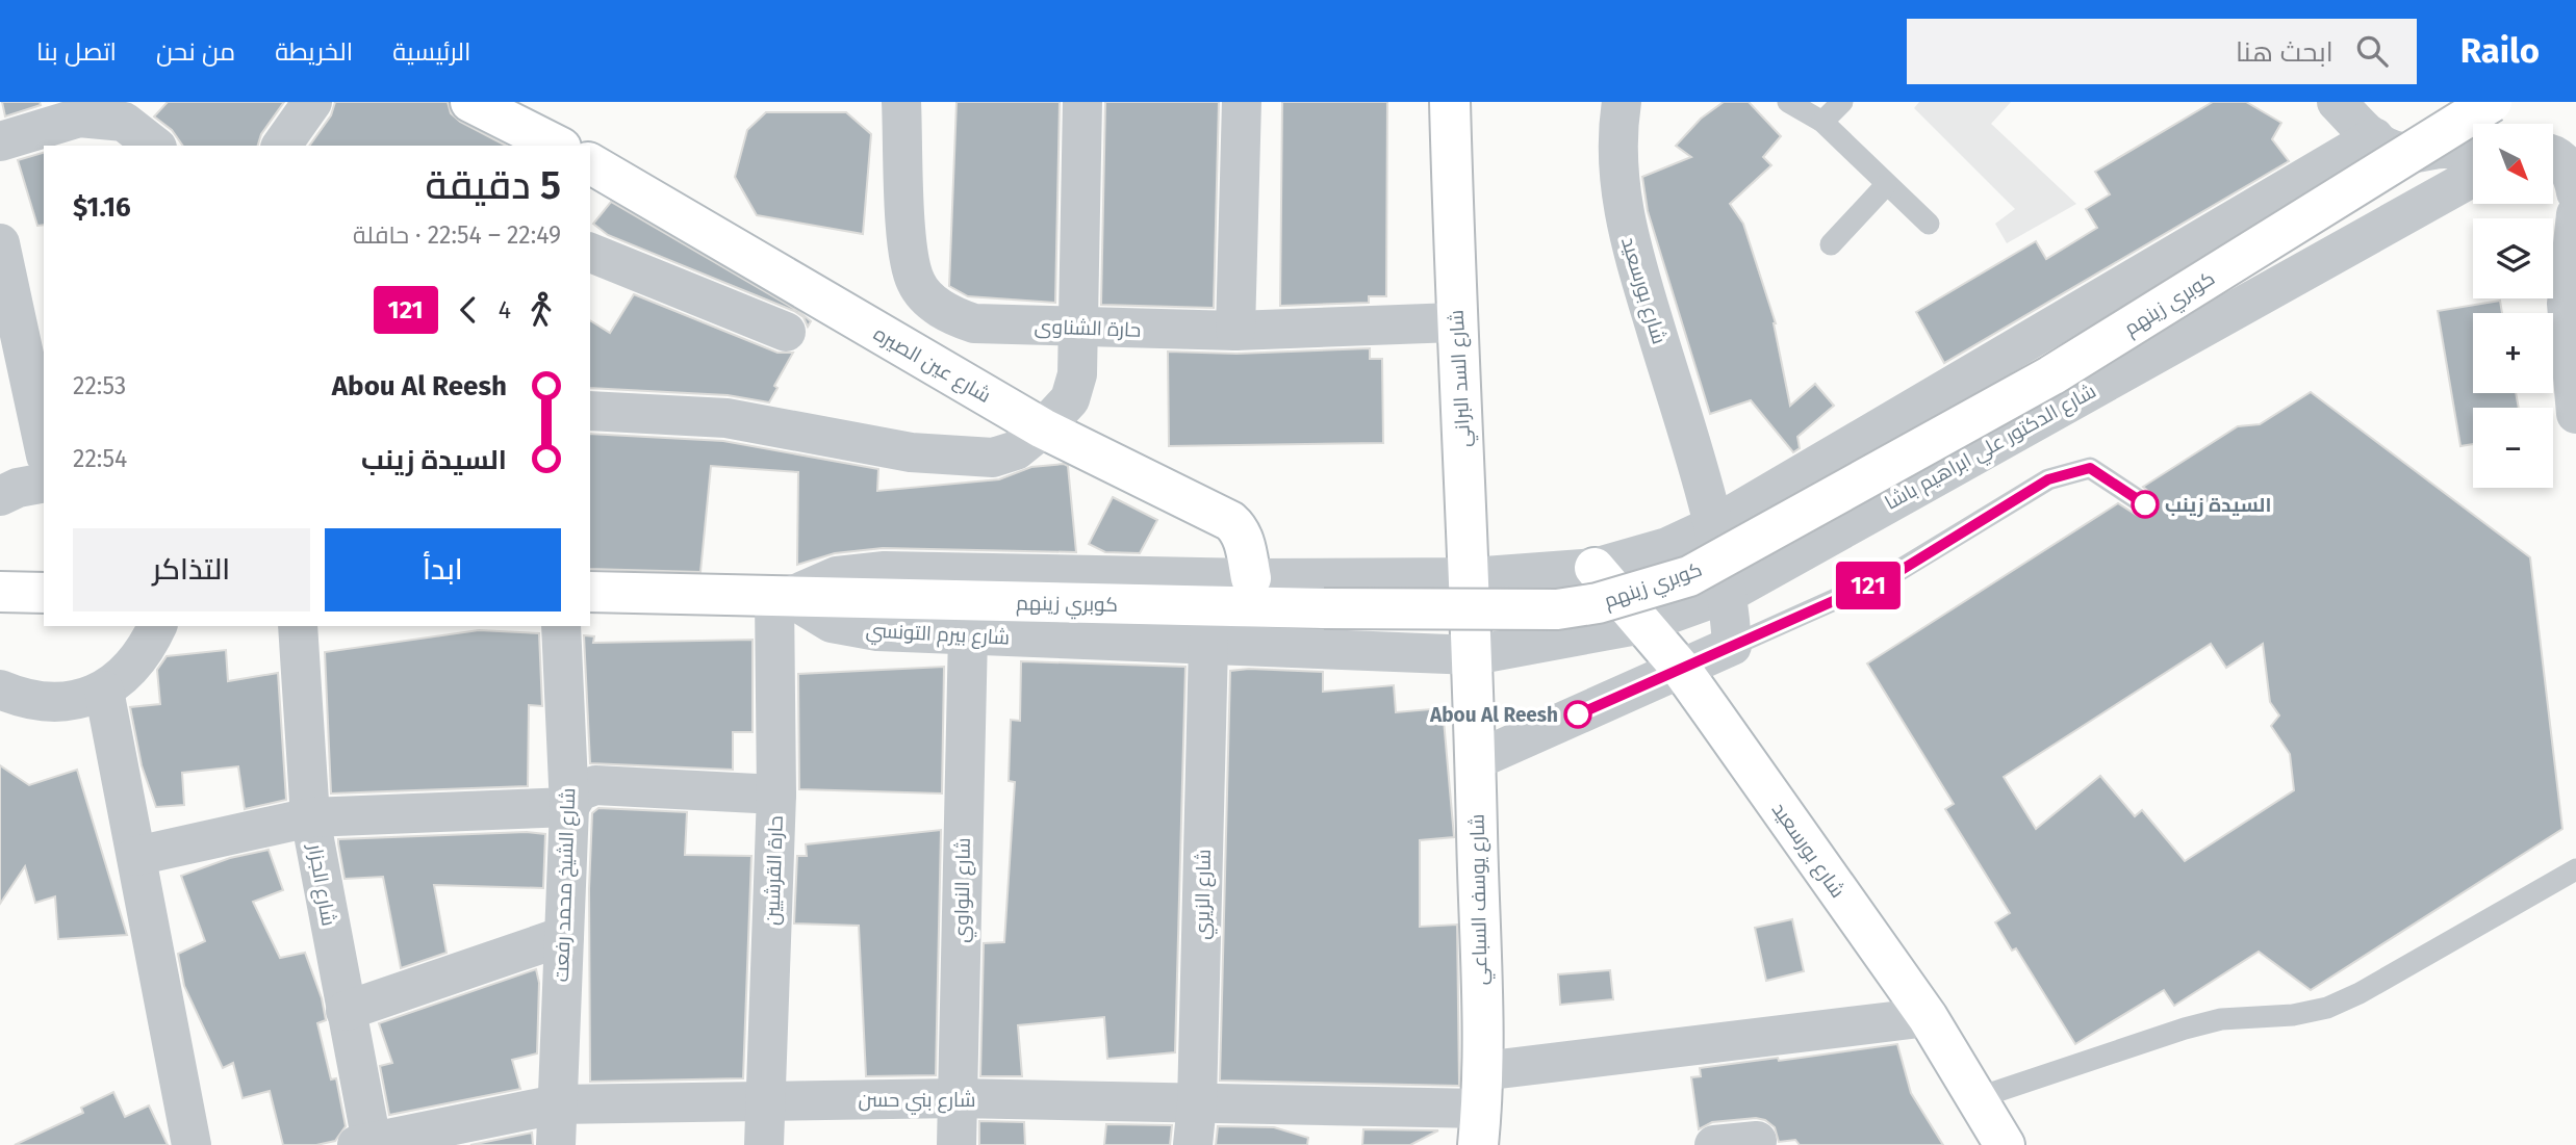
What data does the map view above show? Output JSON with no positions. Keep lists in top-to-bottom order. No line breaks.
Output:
{"streets":{"main road":["شارع بورسعيد","كوبري زينهم","شارع عين الصيره","شارع السد البراني","شارع بيرم التونسي","شارع يوسف السباعي"],"street":["حارة الشناوى","شارع الدكتور علي ابراهيم باشا","حارة القرشيين","شارع الجزار","شارع الشيخ محمد رفعت","شارع النواوي","شارع الزيري","شارع بني حسن"]},"crossings":[["شارع بورسعيد","شارع الدكتور علي ابراهيم باشا"],["شارع بورسعيد","شارع بني حسن"],["كوبري زينهم","شارع بيرم التونسي"],["كوبري زينهم","حارة القرشيين"],["حارة الشناوى","شارع السد البراني"],["شارع عين الصيره","شارع بيرم التونسي"],["شارع السد البراني","شارع الدكتور علي ابراهيم باشا"],["شارع السد البراني","شارع بيرم التونسي"],["شارع السد البراني","شارع يوسف السباعي"],["شارع الدكتور علي ابراهيم باشا","شارع بيرم التونسي"],["شارع الدكتور علي ابراهيم باشا","شارع يوسف السباعي"],["شارع بيرم التونسي","حارة القرشيين"],["شارع بيرم التونسي","شارع النواوي"],["شارع بيرم التونسي","شارع الزيري"],["شارع بيرم التونسي","شارع يوسف السباعي"],["حارة القرشيين","شارع بني حسن"],["شارع الجزار","شارع بني حسن"],["شارع الشيخ محمد رفعت","شارع بني حسن"],["شارع النواوي","شارع بني حسن"],["شارع الزيري","شارع بني حسن"],["شارع يوسف السباعي","شارع بني حسن"]],"places":["السيدة زينب","Abou Al Reesh"],"lines":["bus line 121"],"north":"bottom right","page":{"header":"Railo","search":"ابحث هنا","nav":["الرئيسية","الخريطة","من نحن","اتصل بنا"],"on_map":"121","map_buttons":["+","−"],"heading":["5 دقيقة","22:49 – 22:54 · حافلة","$1.16"],"legs":["4","121"],"list":[{"name":"Abou Al Reesh","value":"22:53"},{"name":"السيدة زينب","value":"22:54"}],"buttons":["ابدأ","التذاكر"]}}
